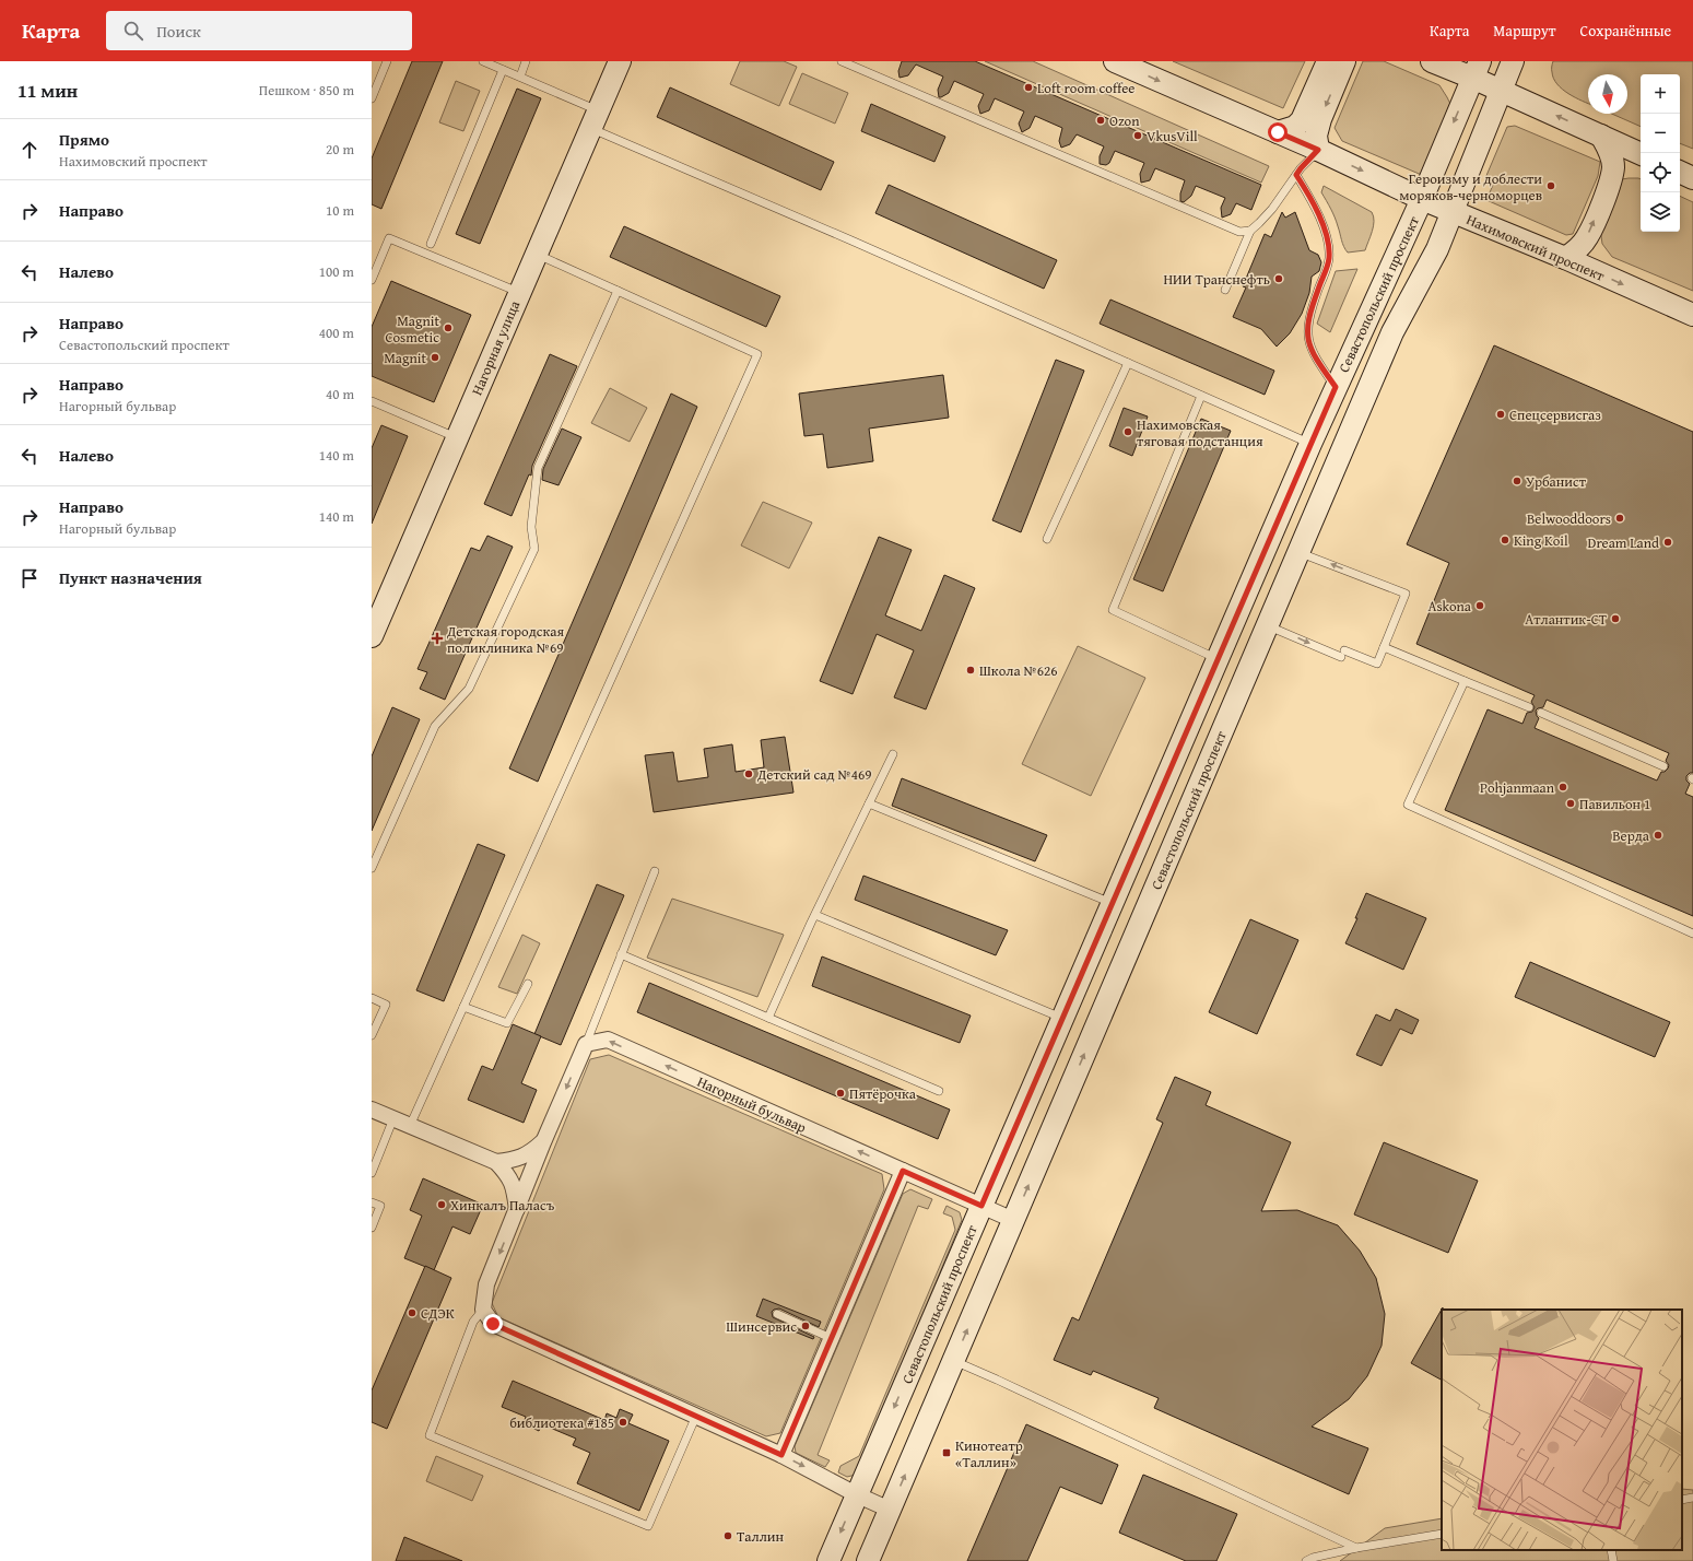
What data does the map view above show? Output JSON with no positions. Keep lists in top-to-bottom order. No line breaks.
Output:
{"streets":{"main road":["Нахимовский проспект","Севастопольский проспект","Нагорная улица"],"street":["Нагорный бульвар"]},"crossings":[["Нахимовский проспект","Севастопольский проспект"],["Севастопольский проспект","Нагорный бульвар"]],"one_way":["Нахимовский проспект","Нагорный бульвар"],"places":{"other":["Loft room coffee","Ozon","VkusVill","Героизму и доблести моряков-черноморцев","НИИ Транснефть","Magnit Cosmetic","Magnit","Спецсервисгаз","Нахимовская тяговая подстанция","Урбанист","Belwooddoors","King Koil","Dream Land","Askona","Атлантик-СТ","Школа №626","Детский сад №469","Pohjanmaan","Павильон 1","Верда","Пятёрочка","Хинкалъ Паласъ","СДЭК","Шинсервис","библиотека #185","Таллин"],"health":["Детская городская поликлиника №69"],"transit":["Кинотеатр «Таллин»"]},"north":"bottom","page":{"header":"Карта","search":"Поиск","nav":["Карта","Маршрут","Сохранённые"],"heading":["11 мин","Пешком · 850 m"],"map_buttons":["+","−"],"list":[["Прямо","Нахимовский проспект","20 m"],["Направо","10 m"],["Налево","100 m"],["Направо","Севастопольский проспект","400 m"],["Направо","Нагорный бульвар","40 m"],["Налево","140 m"],["Направо","Нагорный бульвар","140 m"],"Пункт назначения"]}}
